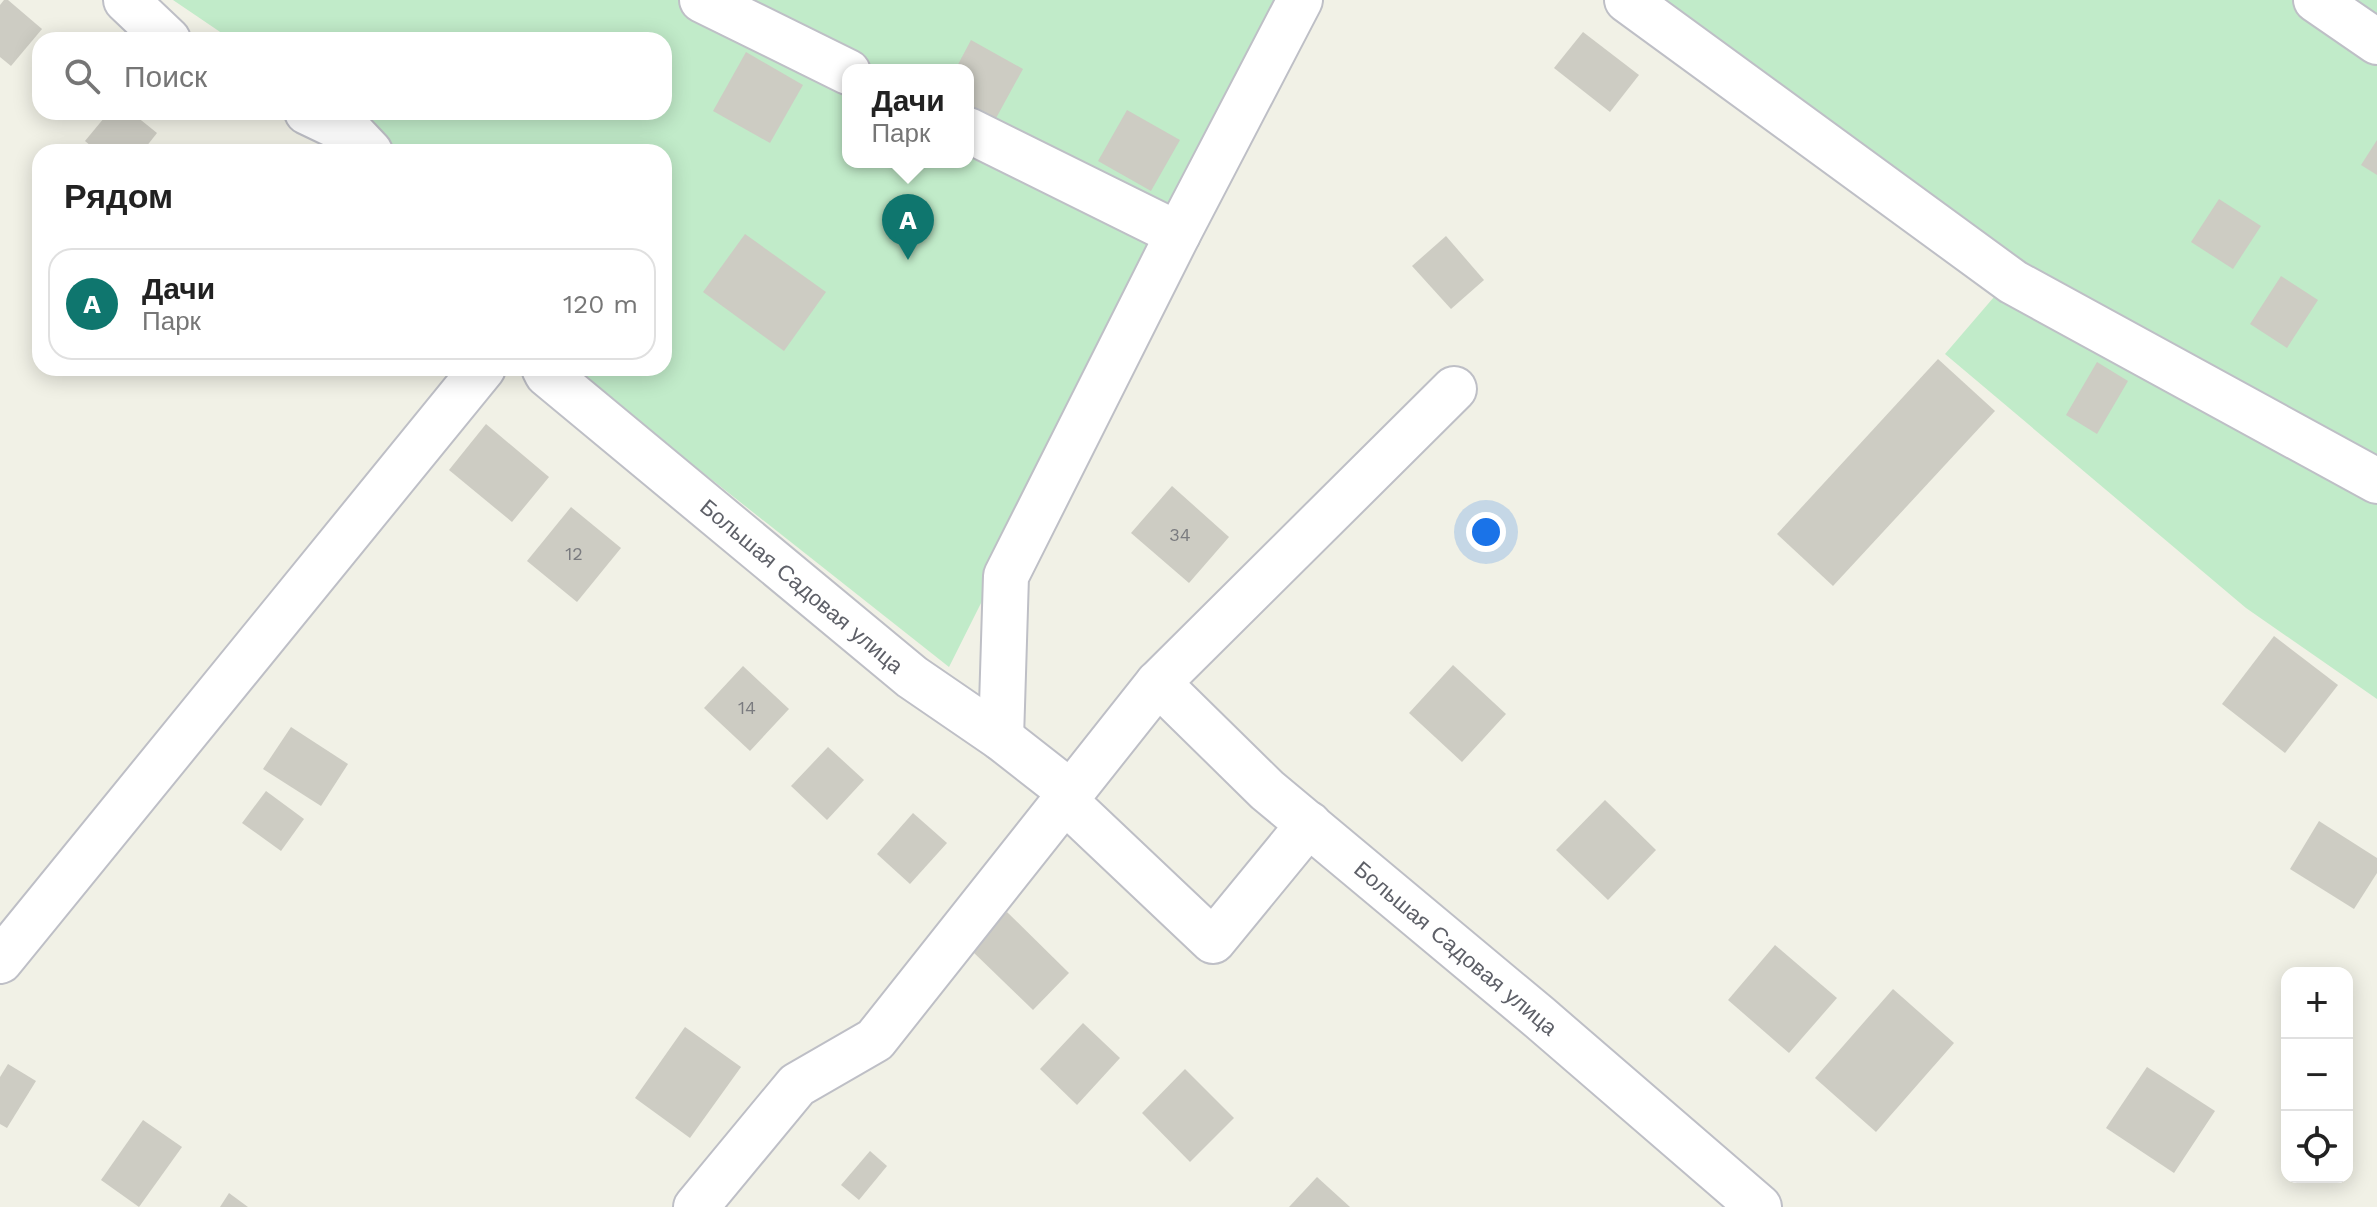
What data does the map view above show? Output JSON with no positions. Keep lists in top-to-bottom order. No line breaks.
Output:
{"streets":{"street":["Большая Садовая улица"]},"house_numbers":["34","12","14"],"page":{"search":"Поиск","popup":["Дачи","Парк"],"heading":"Рядом","pins":"A","list":[{"mark":"A","name":"Дачи","note":"Парк","value":"120 m"}],"map_buttons":["+","−"]}}
